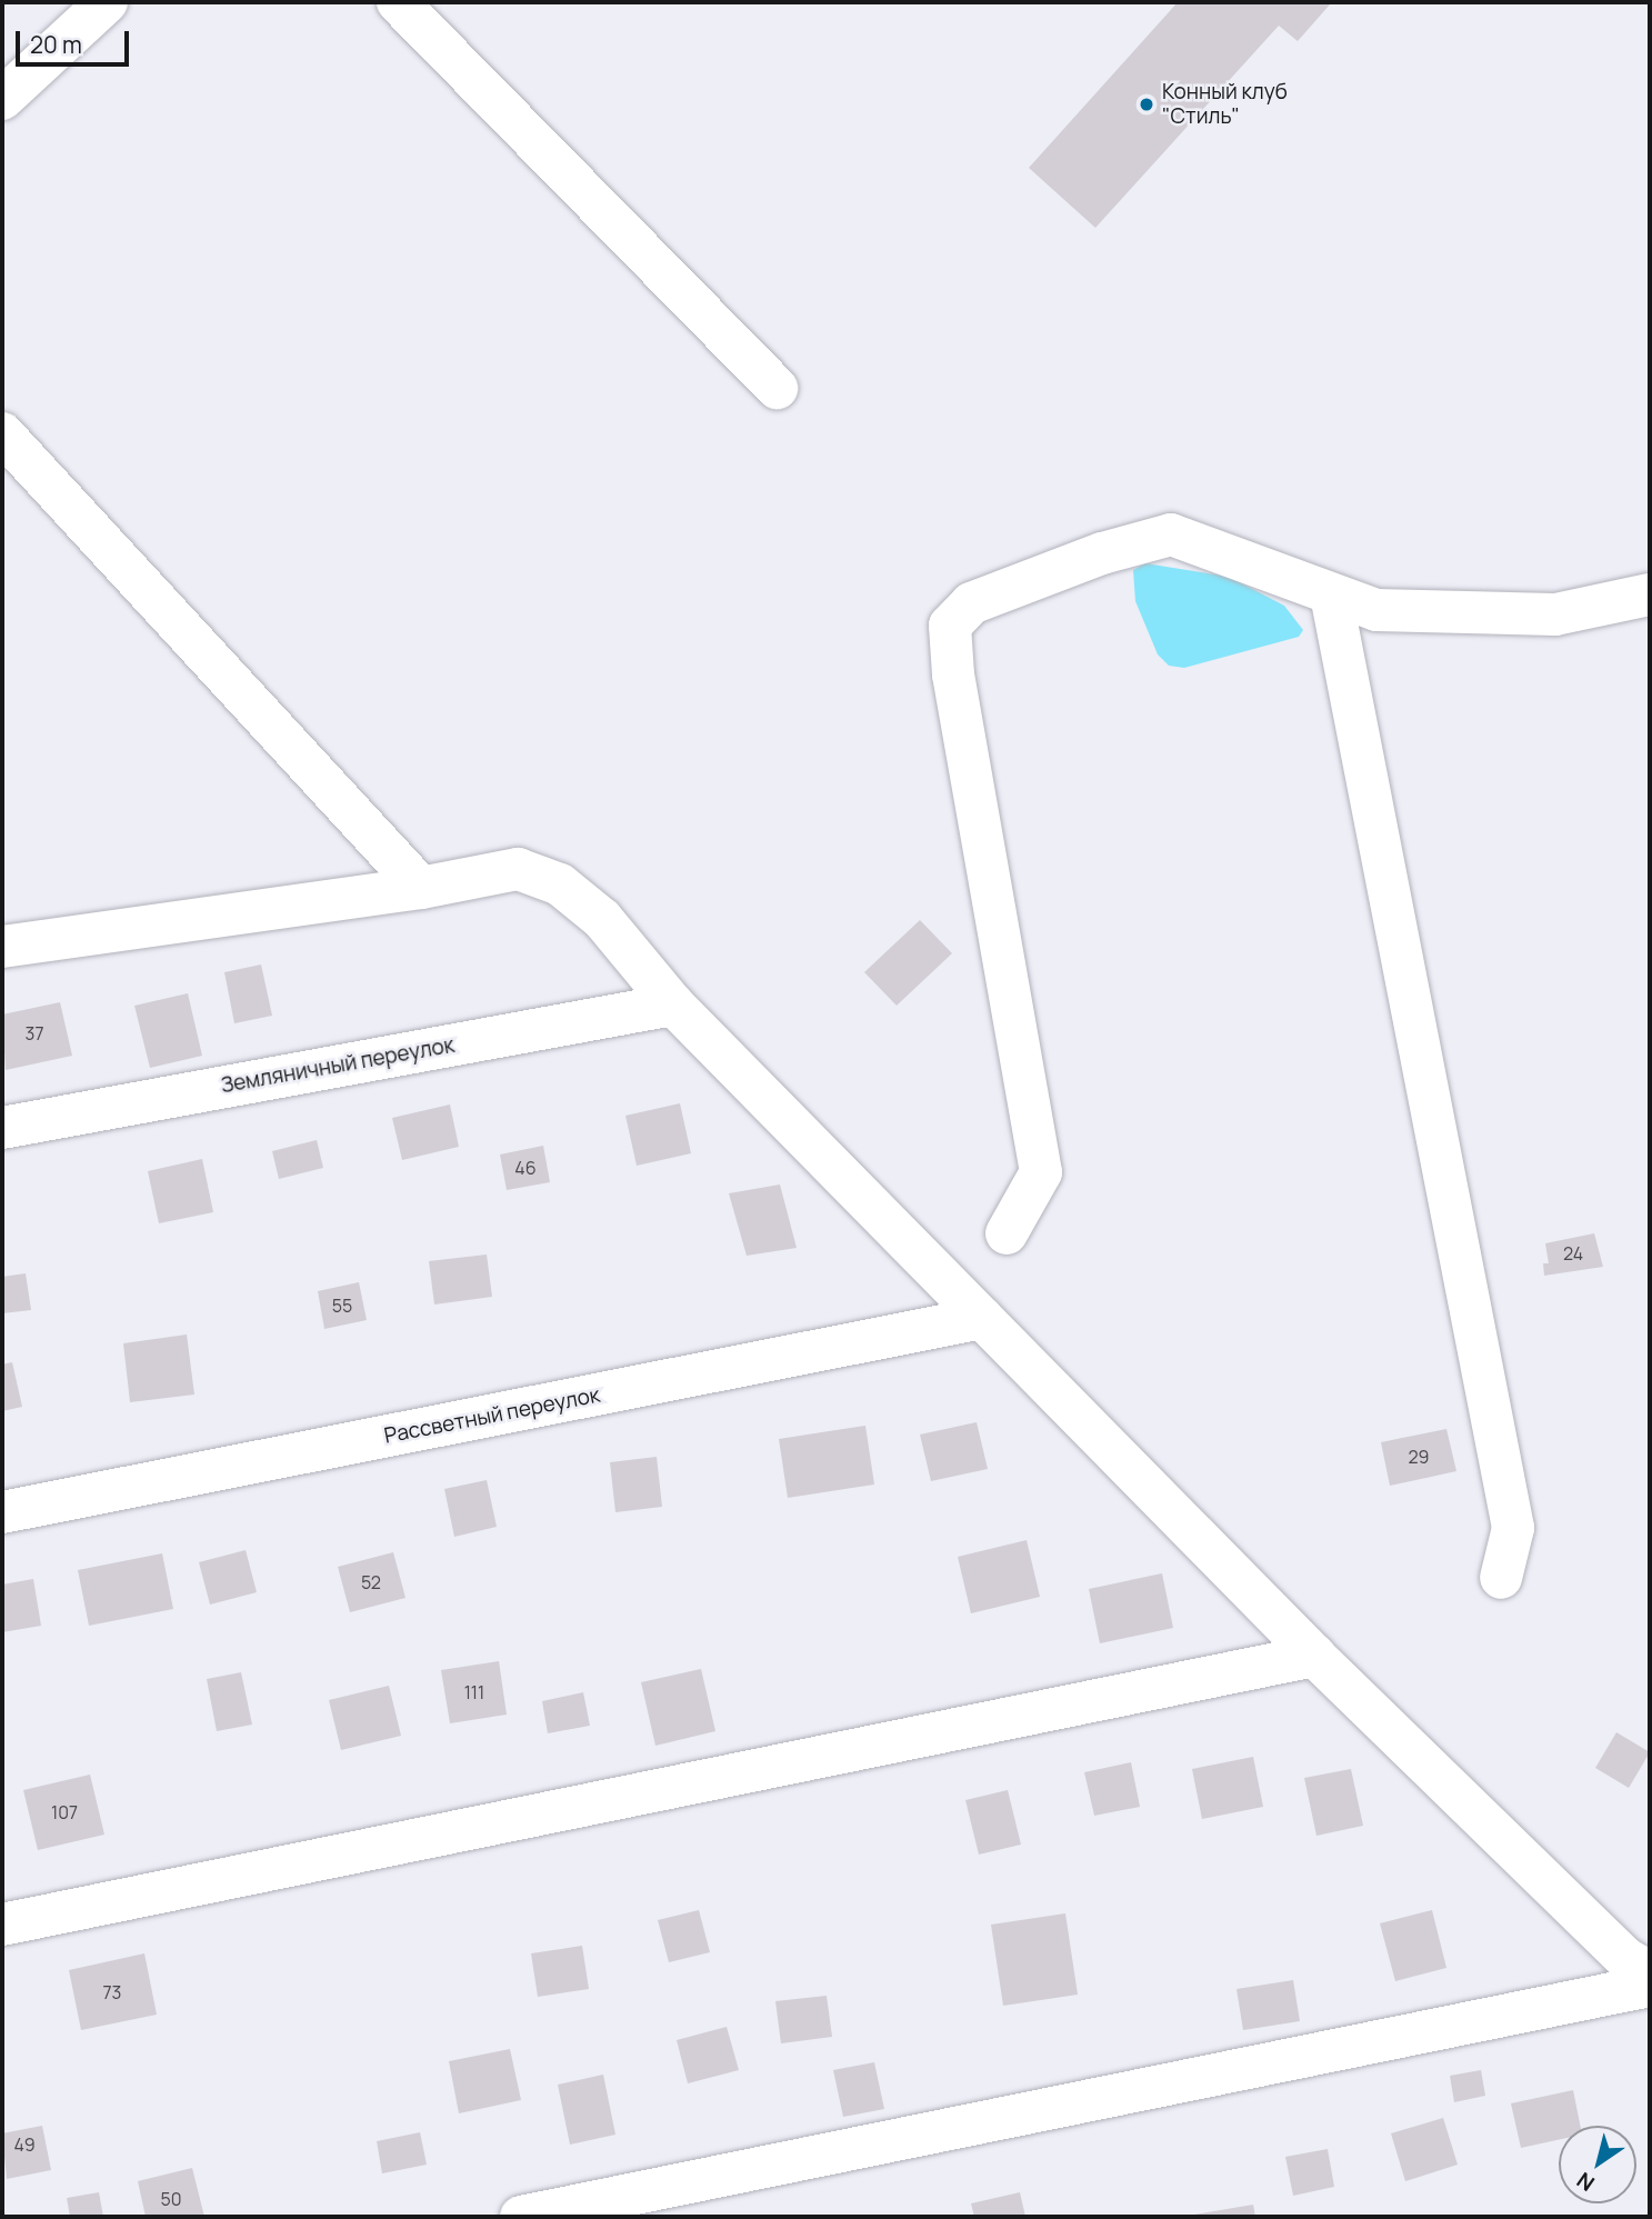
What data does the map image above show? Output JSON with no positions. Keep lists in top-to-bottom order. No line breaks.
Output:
{"streets":{"street":["Земляничный переулок","Рассветный переулок"]},"places":["Конный клуб \"Стиль\""],"house_numbers":["37","46","24","55","29","52","111","107","73","49","50"],"scale_bar":"20 m","north":"bottom left"}
